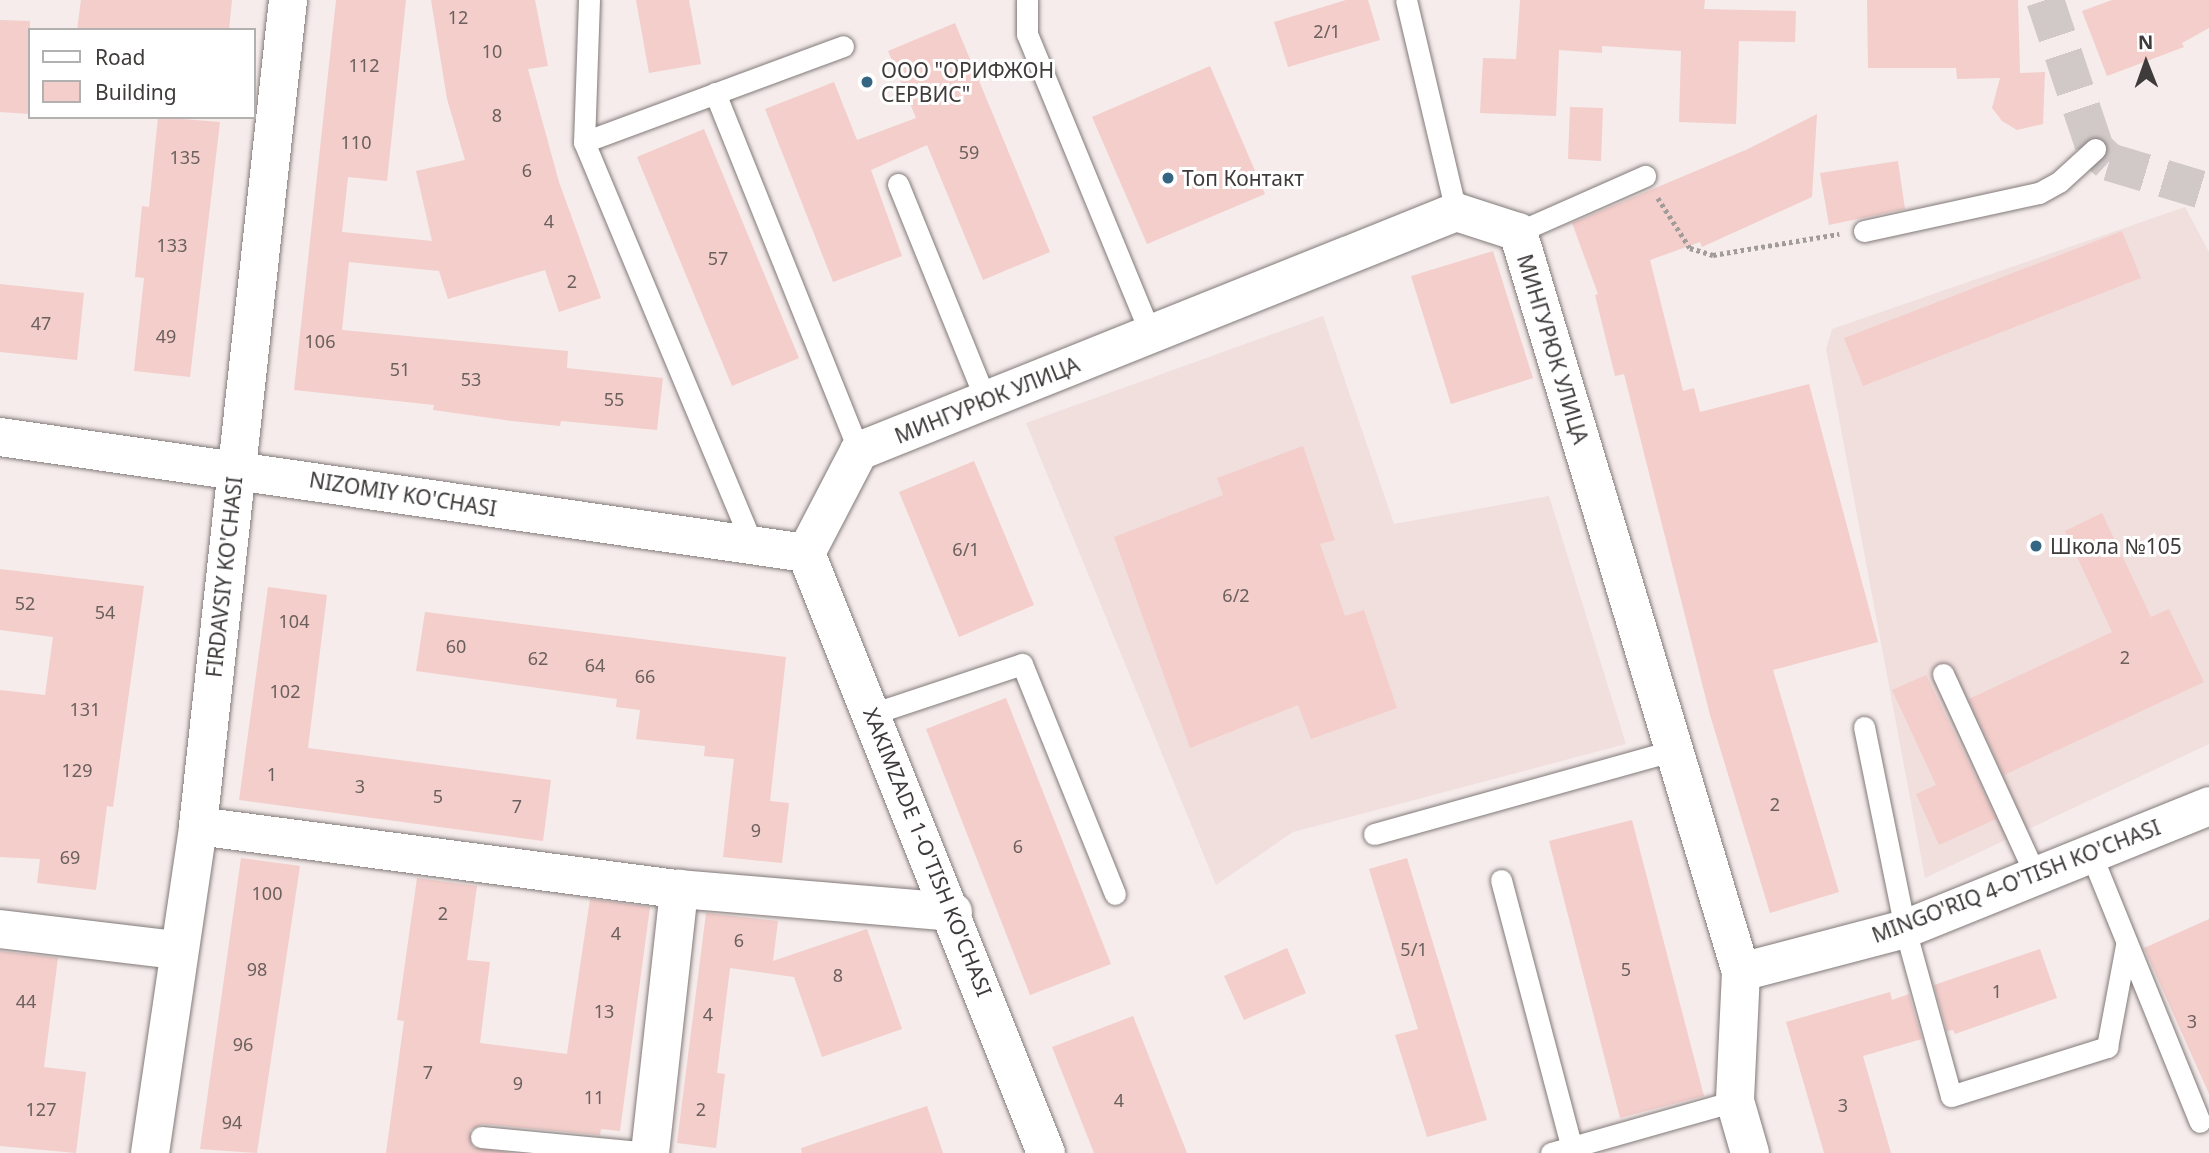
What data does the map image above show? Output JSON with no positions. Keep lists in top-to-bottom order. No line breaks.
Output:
{"streets":{"street":["МИНГУРЮК УЛИЦА","NIZOMIY KO'CHASI","FIRDAVSIY KO'CHASI","XAKIMZADE 1-O'TISH KO'CHASI","MINGO'RIQ 4-O'TISH KO'CHASI"]},"crossings":[["МИНГУРЮК УЛИЦА","MINGO'RIQ 4-O'TISH KO'CHASI"],["NIZOMIY KO'CHASI","FIRDAVSIY KO'CHASI"],["NIZOMIY KO'CHASI","XAKIMZADE 1-O'TISH KO'CHASI"]],"places":["ООО \"ОРИФЖОН СЕРВИС\"","Топ Контакт","Школа №105"],"house_numbers":["12","2/1","10","112","8","110","59","135","6","4","133","57","2","47","49","106","51","53","55","6/1","6/2","52","54","104","60","2","62","64","66","102","131","129","1","3","5","2","7","9","6","69","100","2","4","6","5/1","98","5","8","1","44","13","4","3","96","7","9","11","4","3","127","2","94"],"legend":["Road","Building"],"north":"top"}
